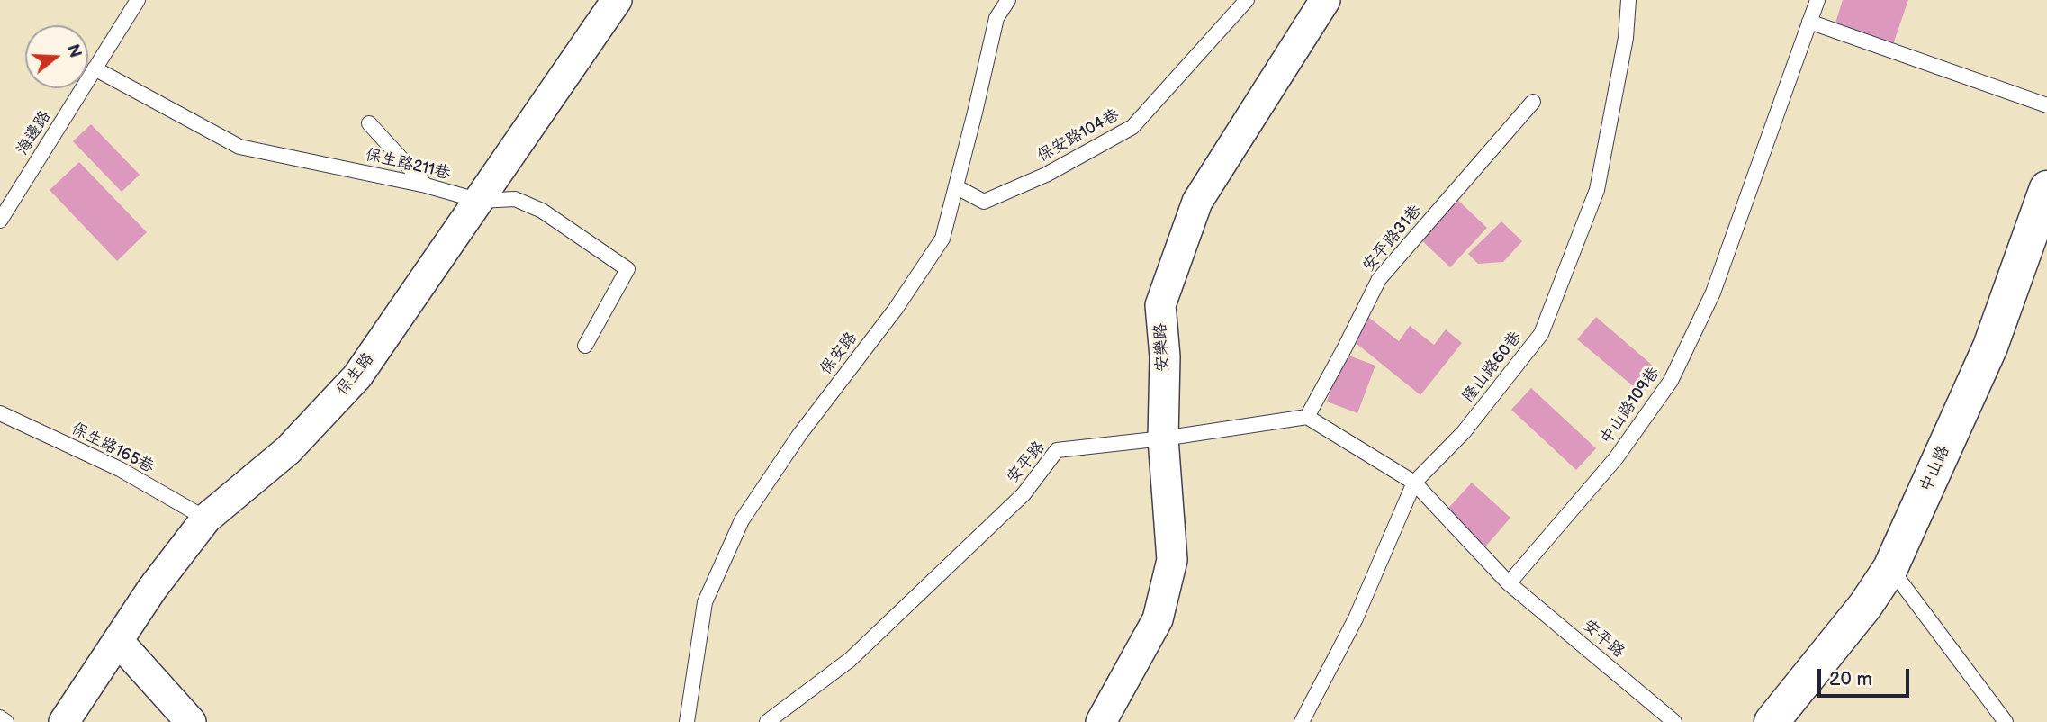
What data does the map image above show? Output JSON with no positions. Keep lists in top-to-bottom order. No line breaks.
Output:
{"streets":{"street":["安樂路","保生路","中山路"],"lane":["海邊路","保安路104巷","保生路211巷","安平路31巷","保安路","隆山路60巷","中山路109巷","保生路165巷","安平路"]},"crossings":[["海邊路","保生路211巷"],["保安路104巷","保安路"],["保生路211巷","保生路"],["安平路31巷","安平路"],["安樂路","安平路"],["保生路","保生路165巷"],["中山路109巷","安平路"]],"scale_bar":"20 m","north":"right"}
